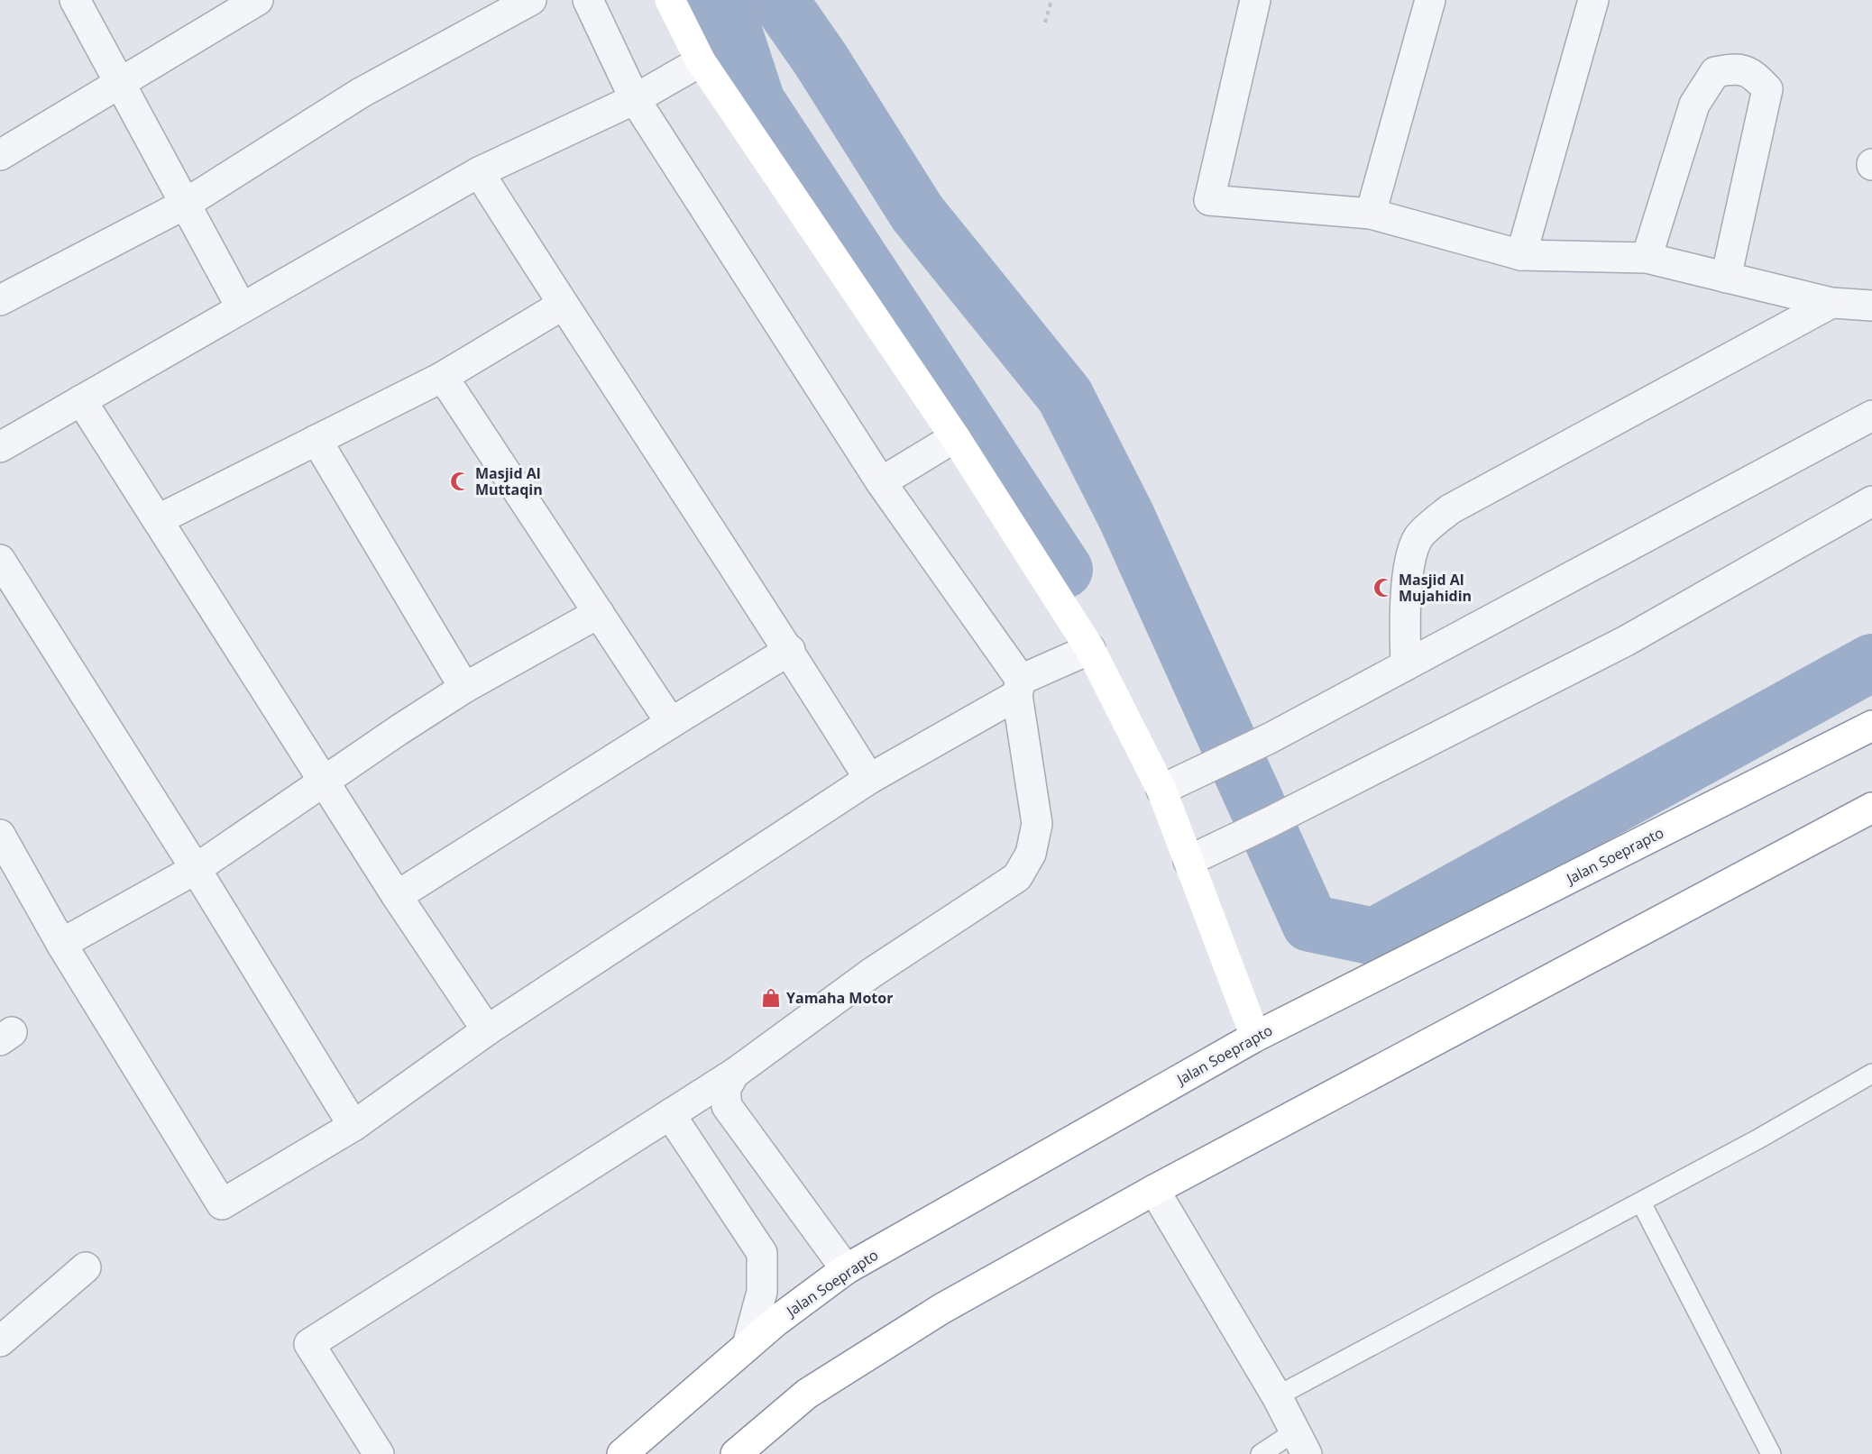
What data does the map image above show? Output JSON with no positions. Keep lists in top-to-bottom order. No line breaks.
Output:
{"streets":{"main road":["Jalan Soeprapto"]},"places":{"mosque":["Masjid Al Muttaqin","Masjid Al Mujahidin"],"shop":["Yamaha Motor"]}}
